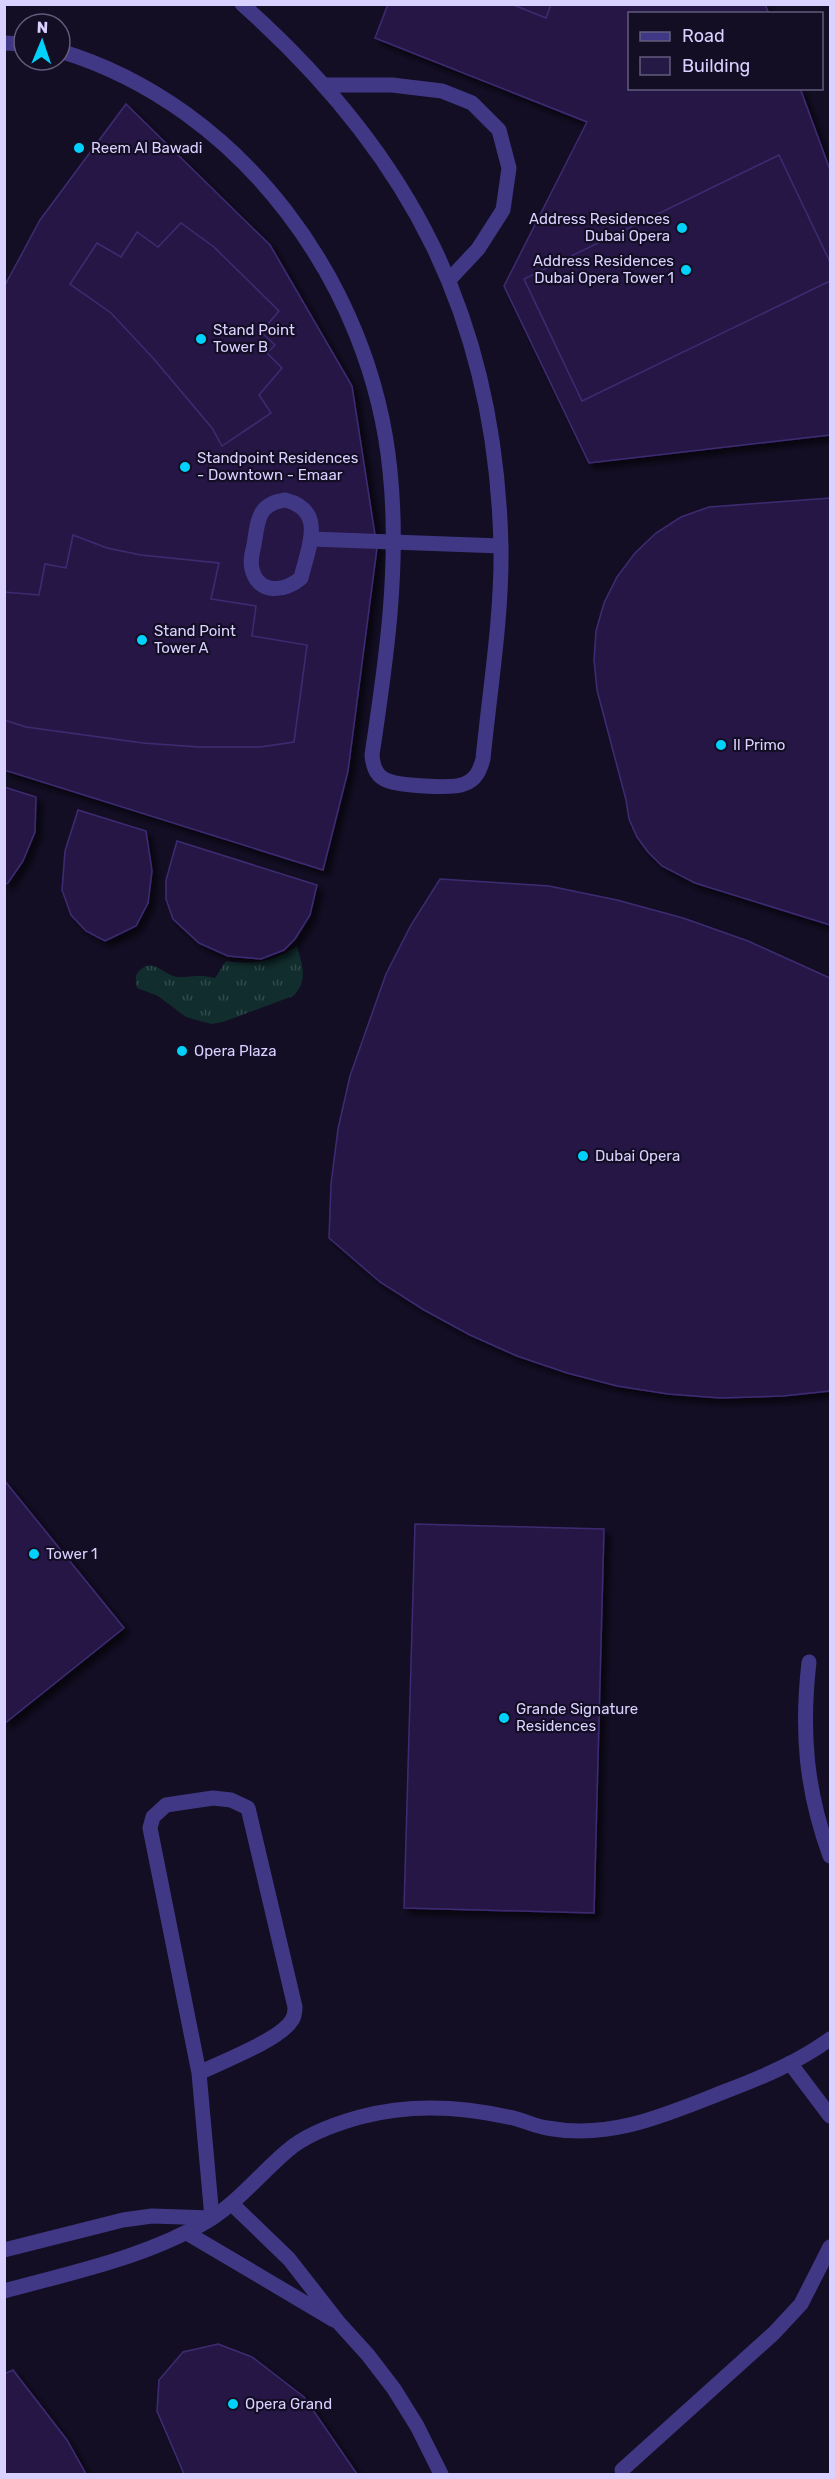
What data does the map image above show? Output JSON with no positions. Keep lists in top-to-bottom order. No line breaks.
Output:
{"places":["Reem Al Bawadi","Address Residences Dubai Opera","Address Residences Dubai Opera Tower 1","Stand Point Tower B","Standpoint Residences - Downtown - Emaar","Stand Point Tower A","Il Primo","Opera Plaza","Dubai Opera","Tower 1","Grande Signature Residences","Opera Grand"],"legend":["Road","Building"],"north":"top"}
